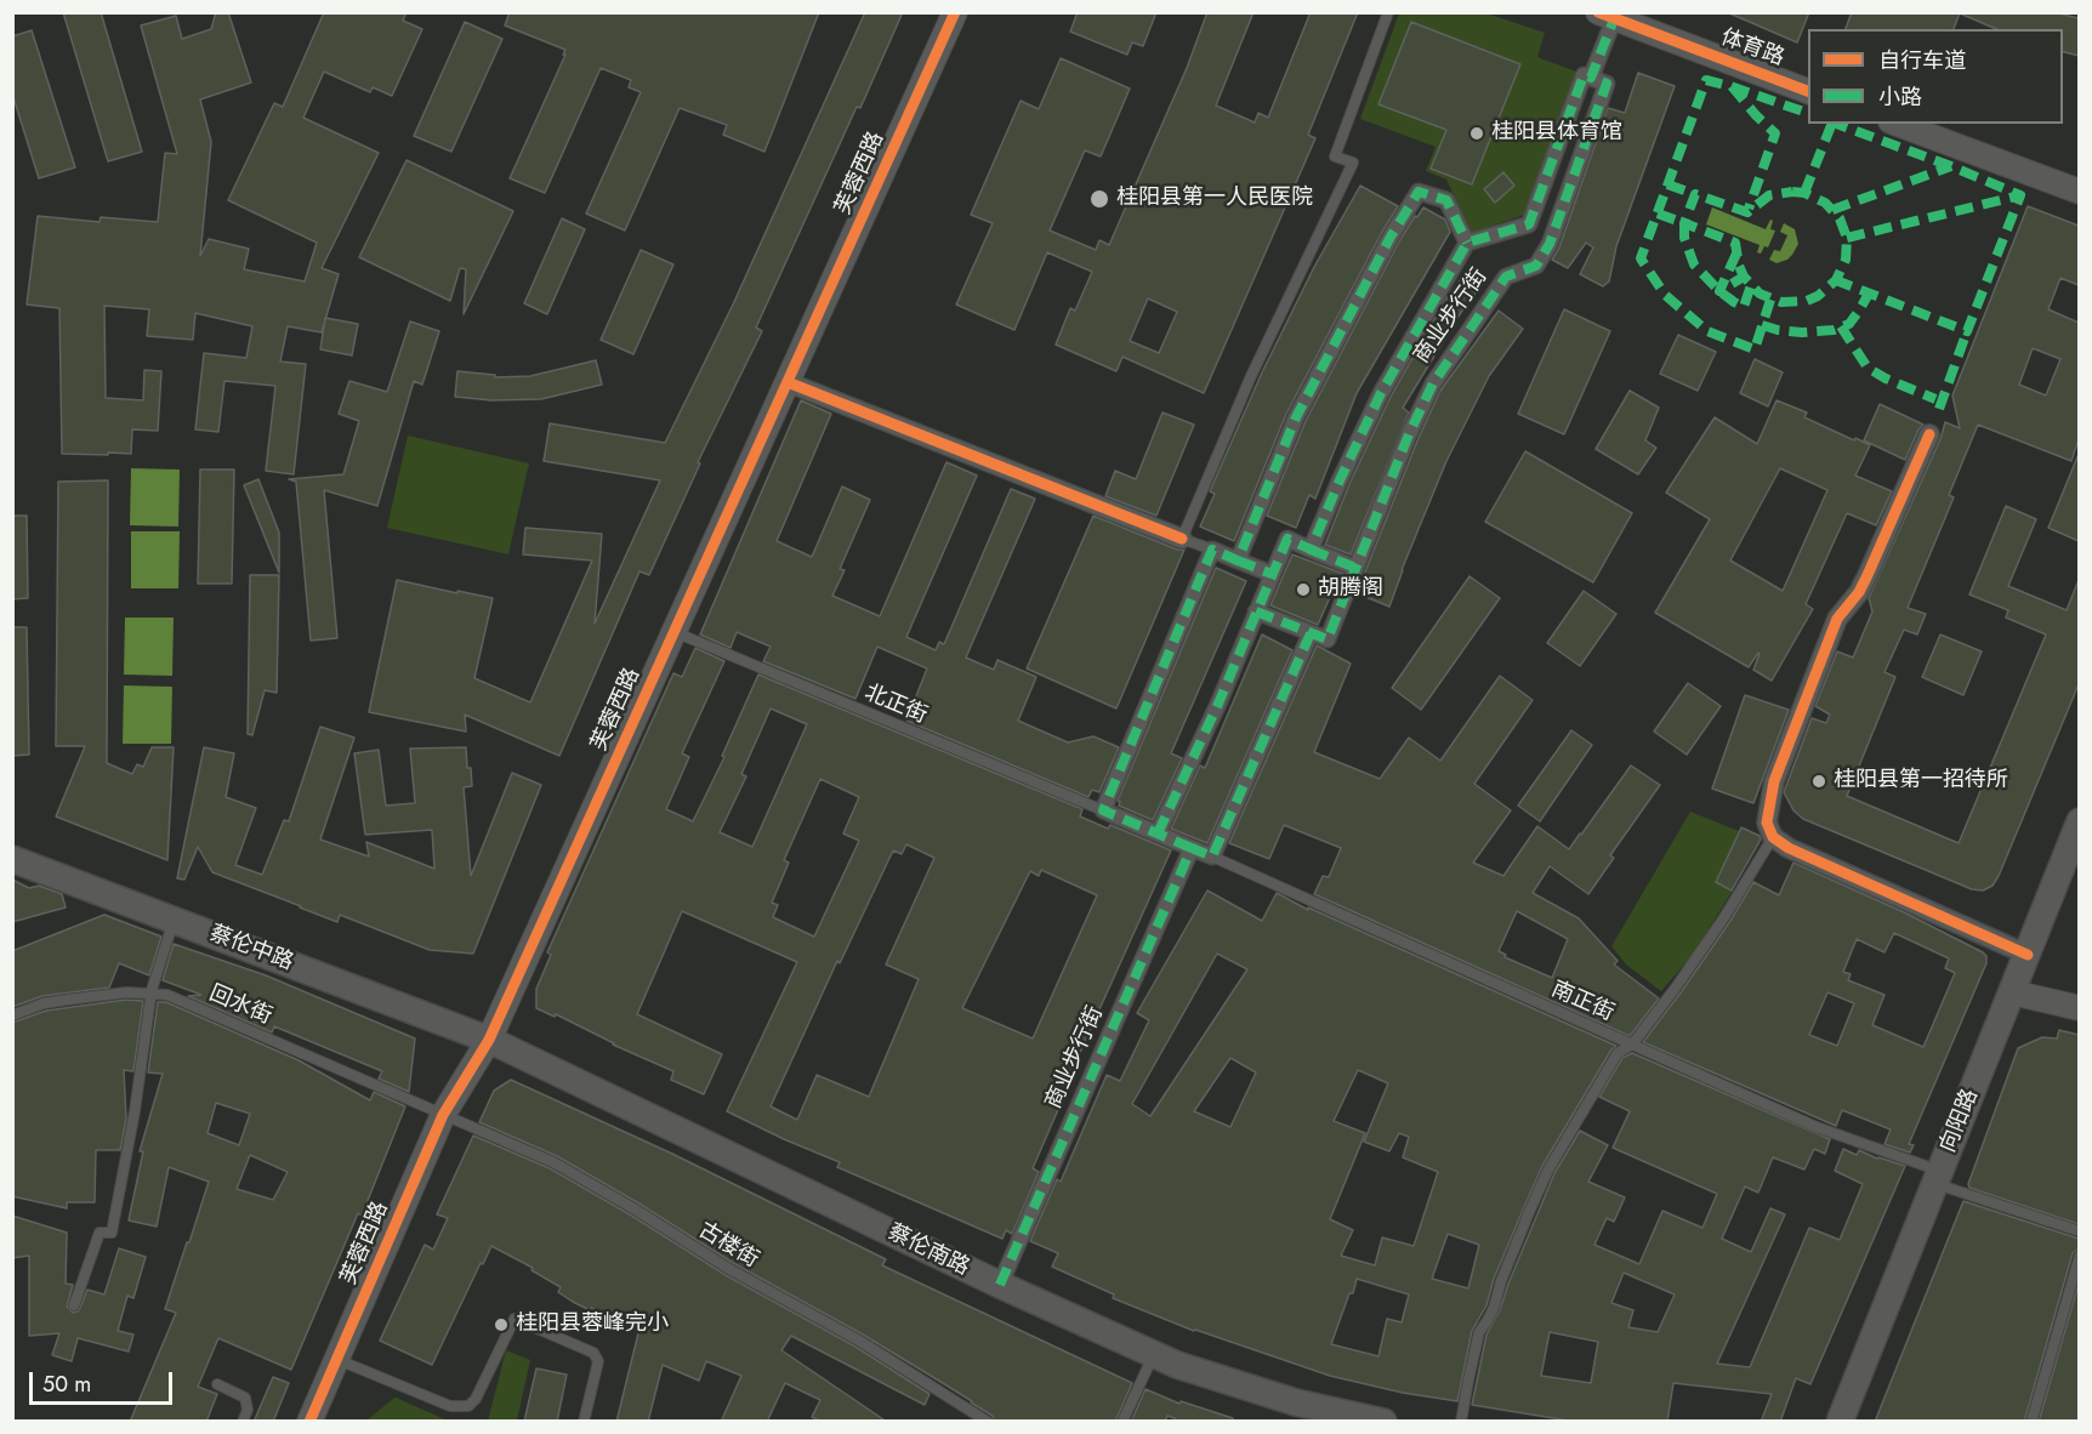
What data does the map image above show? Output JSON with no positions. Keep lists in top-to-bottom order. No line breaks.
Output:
{"streets":{"main road":["蔡伦中路","向阳路","蔡伦南路"],"street":["体育路","芙蓉西路","商业步行街"],"lane":["北正街","南正街","回水街","古楼街"]},"crossings":[["体育路","商业步行街"],["芙蓉西路","北正街"],["芙蓉西路","蔡伦中路"],["芙蓉西路","回水街"],["芙蓉西路","古楼街"],["芙蓉西路","蔡伦南路"],["商业步行街","蔡伦南路"],["蔡伦中路","蔡伦南路"],["南正街","向阳路"],["回水街","古楼街"]],"places":["桂阳县体育馆","桂阳县第一人民医院","胡腾阁","桂阳县第一招待所","桂阳县蓉峰完小"],"legend":["自行车道","小路"],"scale_bar":"50 m"}
